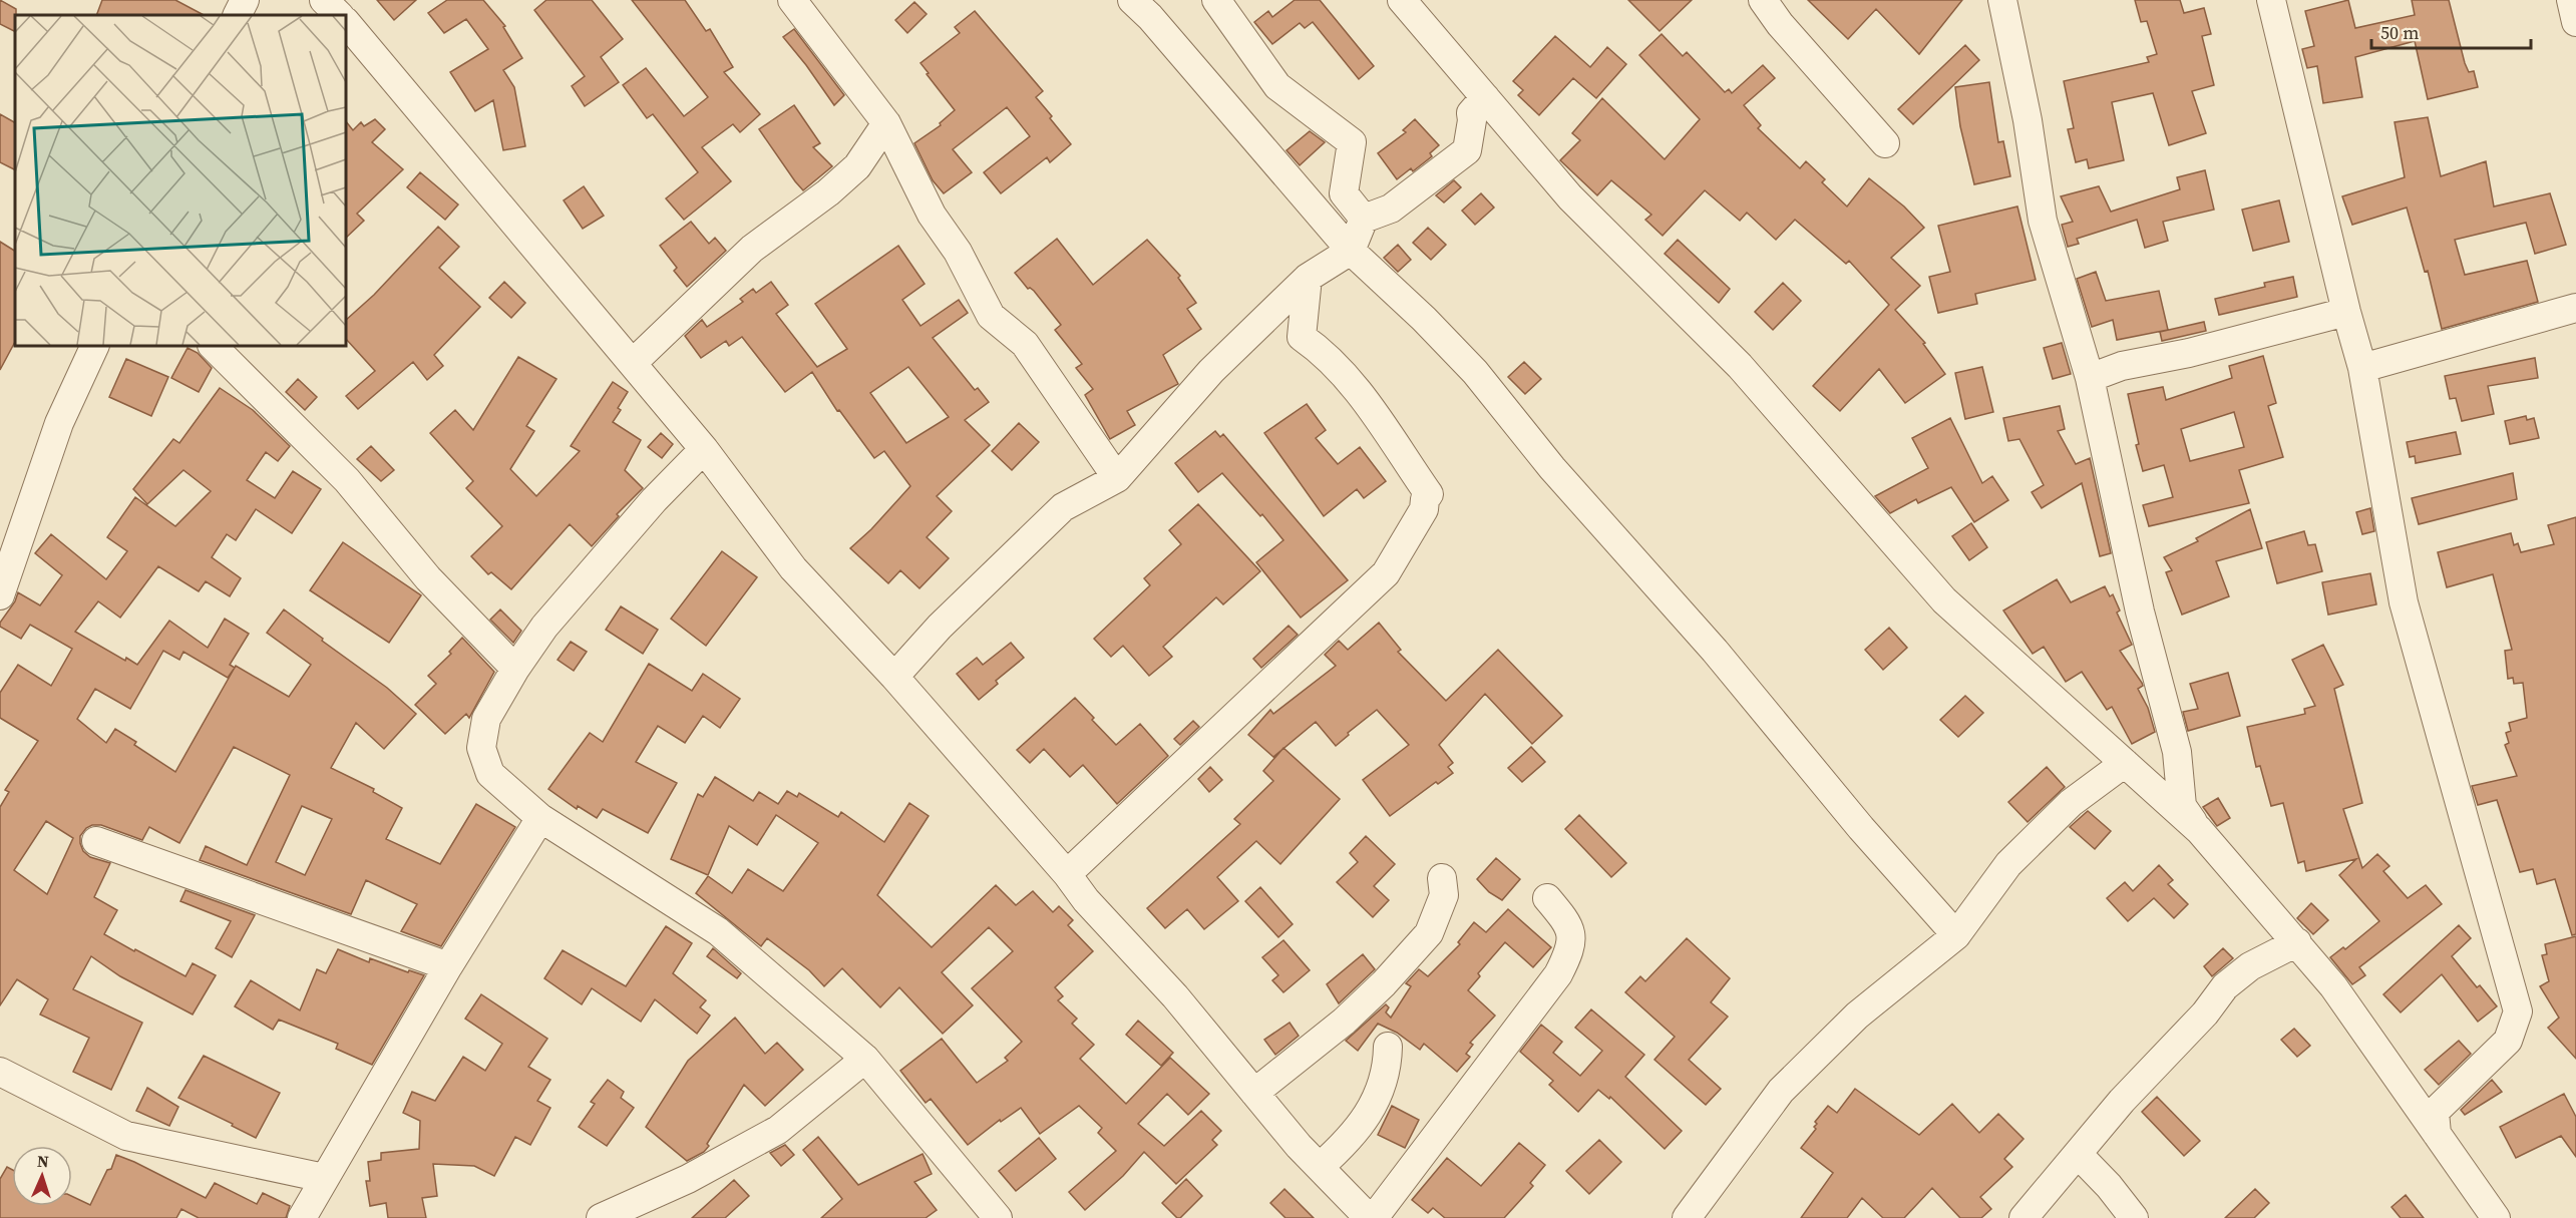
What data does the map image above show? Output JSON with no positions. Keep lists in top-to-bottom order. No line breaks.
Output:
{"scale_bar":"50 m","north":"top"}
